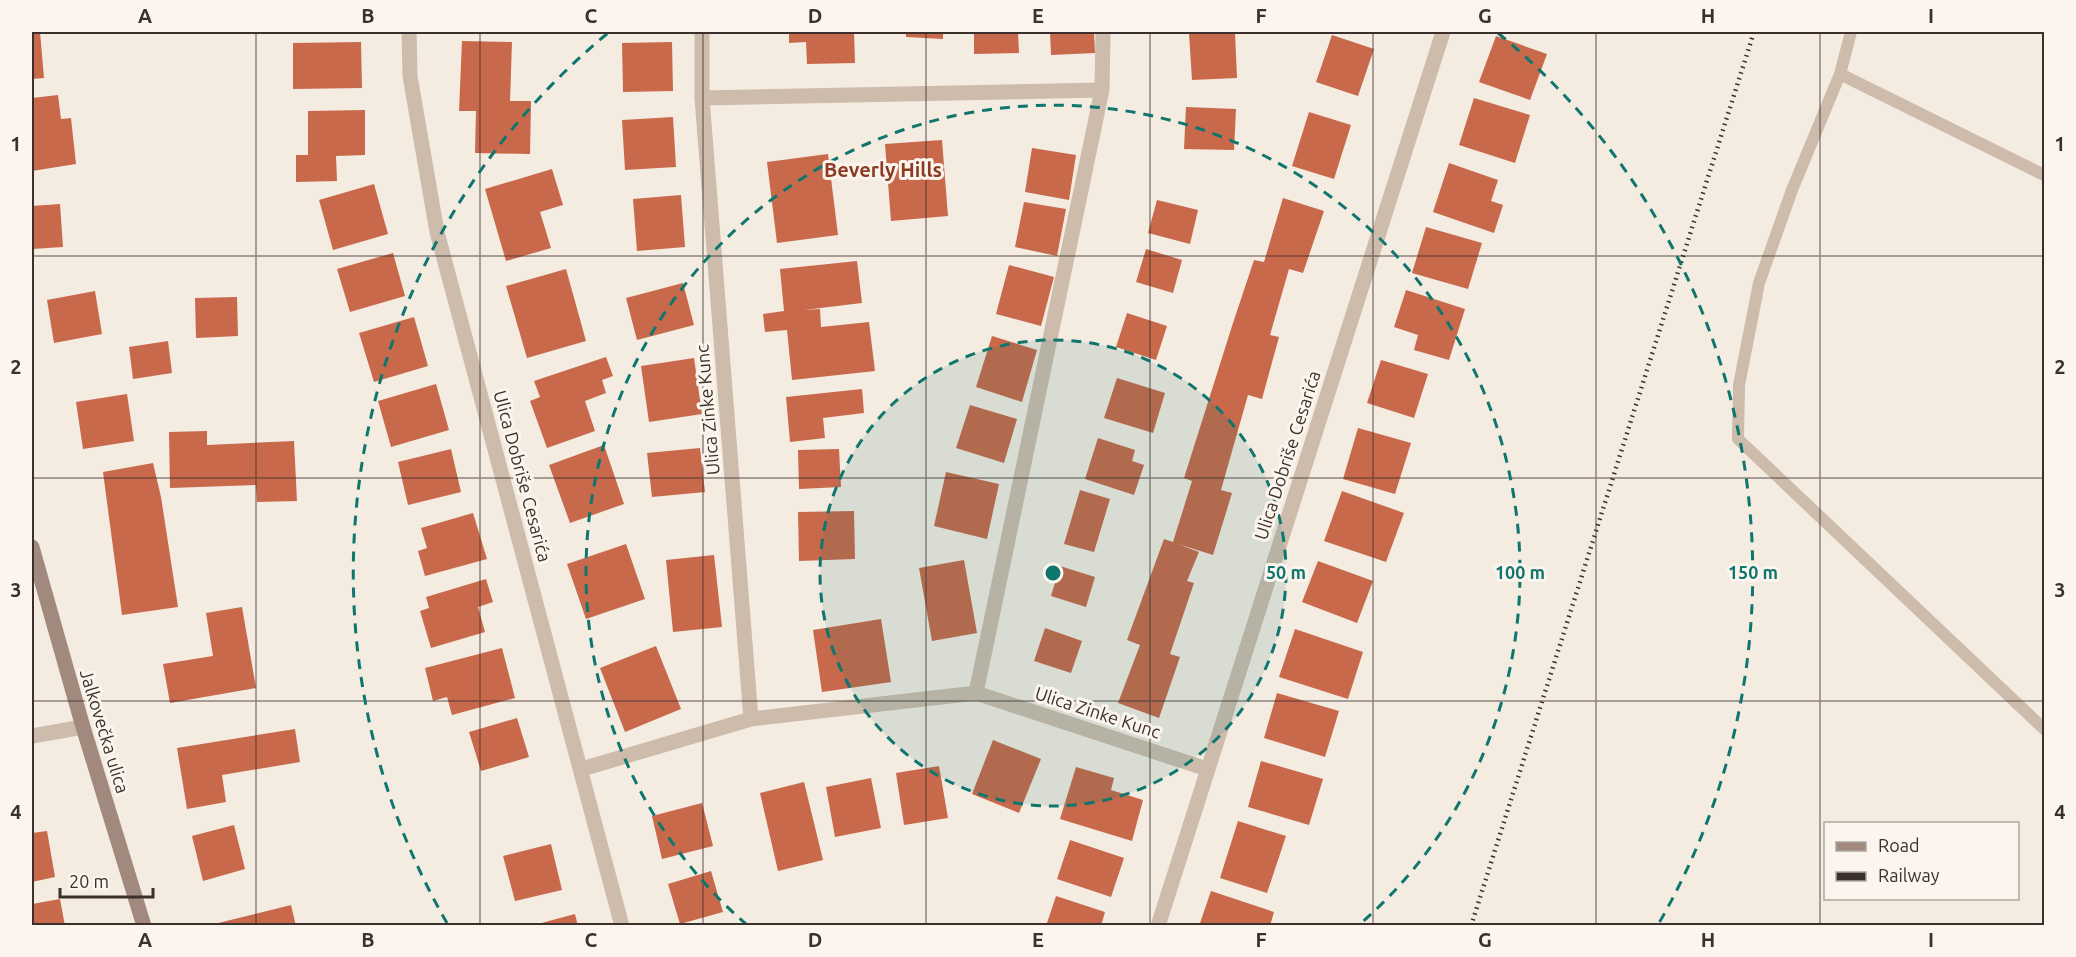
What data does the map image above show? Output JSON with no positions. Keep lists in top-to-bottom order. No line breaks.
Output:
{"streets":{"main road":["Jalkovečka ulica"],"street":["Ulica Zinke Kunc","Ulica Dobriše Cesarića"]},"crossings":[["Ulica Zinke Kunc","Ulica Dobriše Cesarića"]],"districts":["Beverly Hills"],"legend":["Road","Railway"],"scale_bar":"20 m","grid":{"columns":["A","B","C","D","E","F","G","H","I"],"rows":["1","2","3","4"]},"rings":["50 m","100 m","150 m"]}
